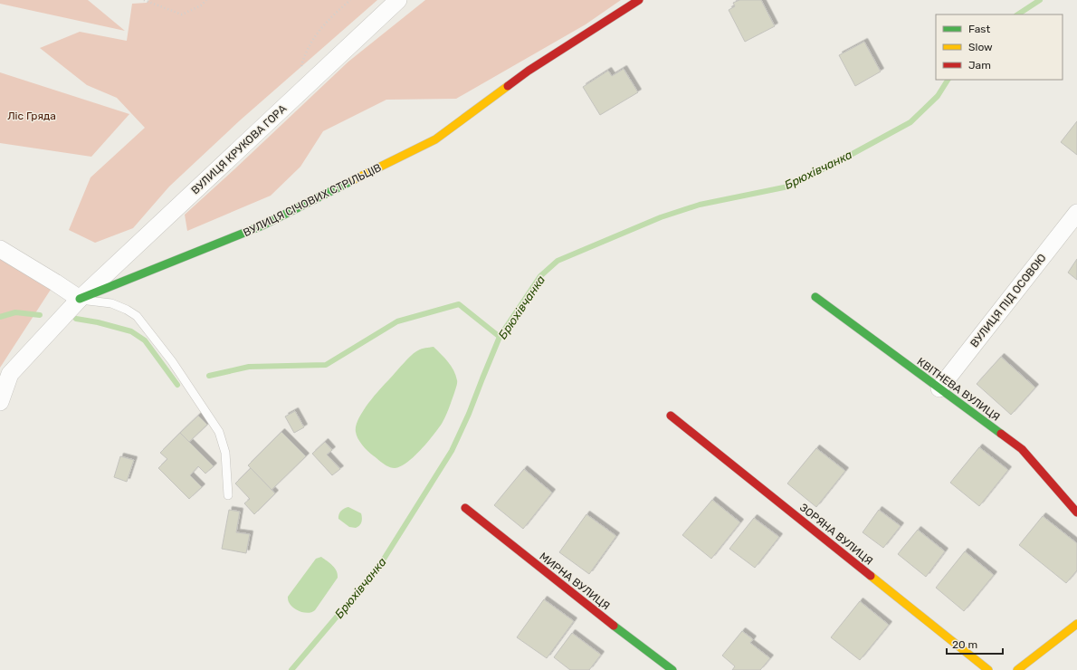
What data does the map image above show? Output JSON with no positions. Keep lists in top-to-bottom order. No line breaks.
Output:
{"streets":{"street":["ВУЛИЦЯ КРУКОВА ГОРА","ВУЛИЦЯ СІЧОВИХ СТРІЛЬЦІВ","ВУЛИЦЯ ПІД ОСОВОЮ","КВІТНЕВА ВУЛИЦЯ","ЗОРЯНА ВУЛИЦЯ","МИРНА ВУЛИЦЯ"]},"crossings":[["ВУЛИЦЯ КРУКОВА ГОРА","ВУЛИЦЯ СІЧОВИХ СТРІЛЬЦІВ"],["ВУЛИЦЯ ПІД ОСОВОЮ","КВІТНЕВА ВУЛИЦЯ"]],"water":["Брюхівчанка"],"parks":["Ліс Гряда"],"legend":["Fast","Slow","Jam"],"scale_bar":"20 m"}
